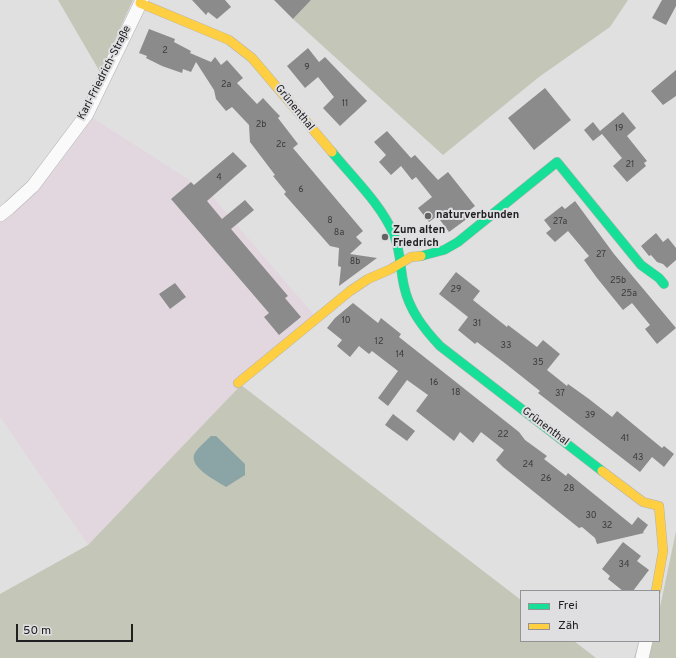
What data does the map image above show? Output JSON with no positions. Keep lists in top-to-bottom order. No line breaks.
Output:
{"streets":{"street":["Karl-Friedrich-Straße","Grünenthal"]},"crossings":[["Karl-Friedrich-Straße","Grünenthal"]],"places":["naturverbunden","Zum alten Friedrich"],"house_numbers":["2","9","2a","11","2b","19","2c","21","4","6","8","27a","8a","27","8b","25b","29","25a","10","31","12","33","14","35","16","18","37","39","22","41","43","24","26","28","30","32","34"],"legend":["Frei","Zäh"],"scale_bar":"50 m"}
